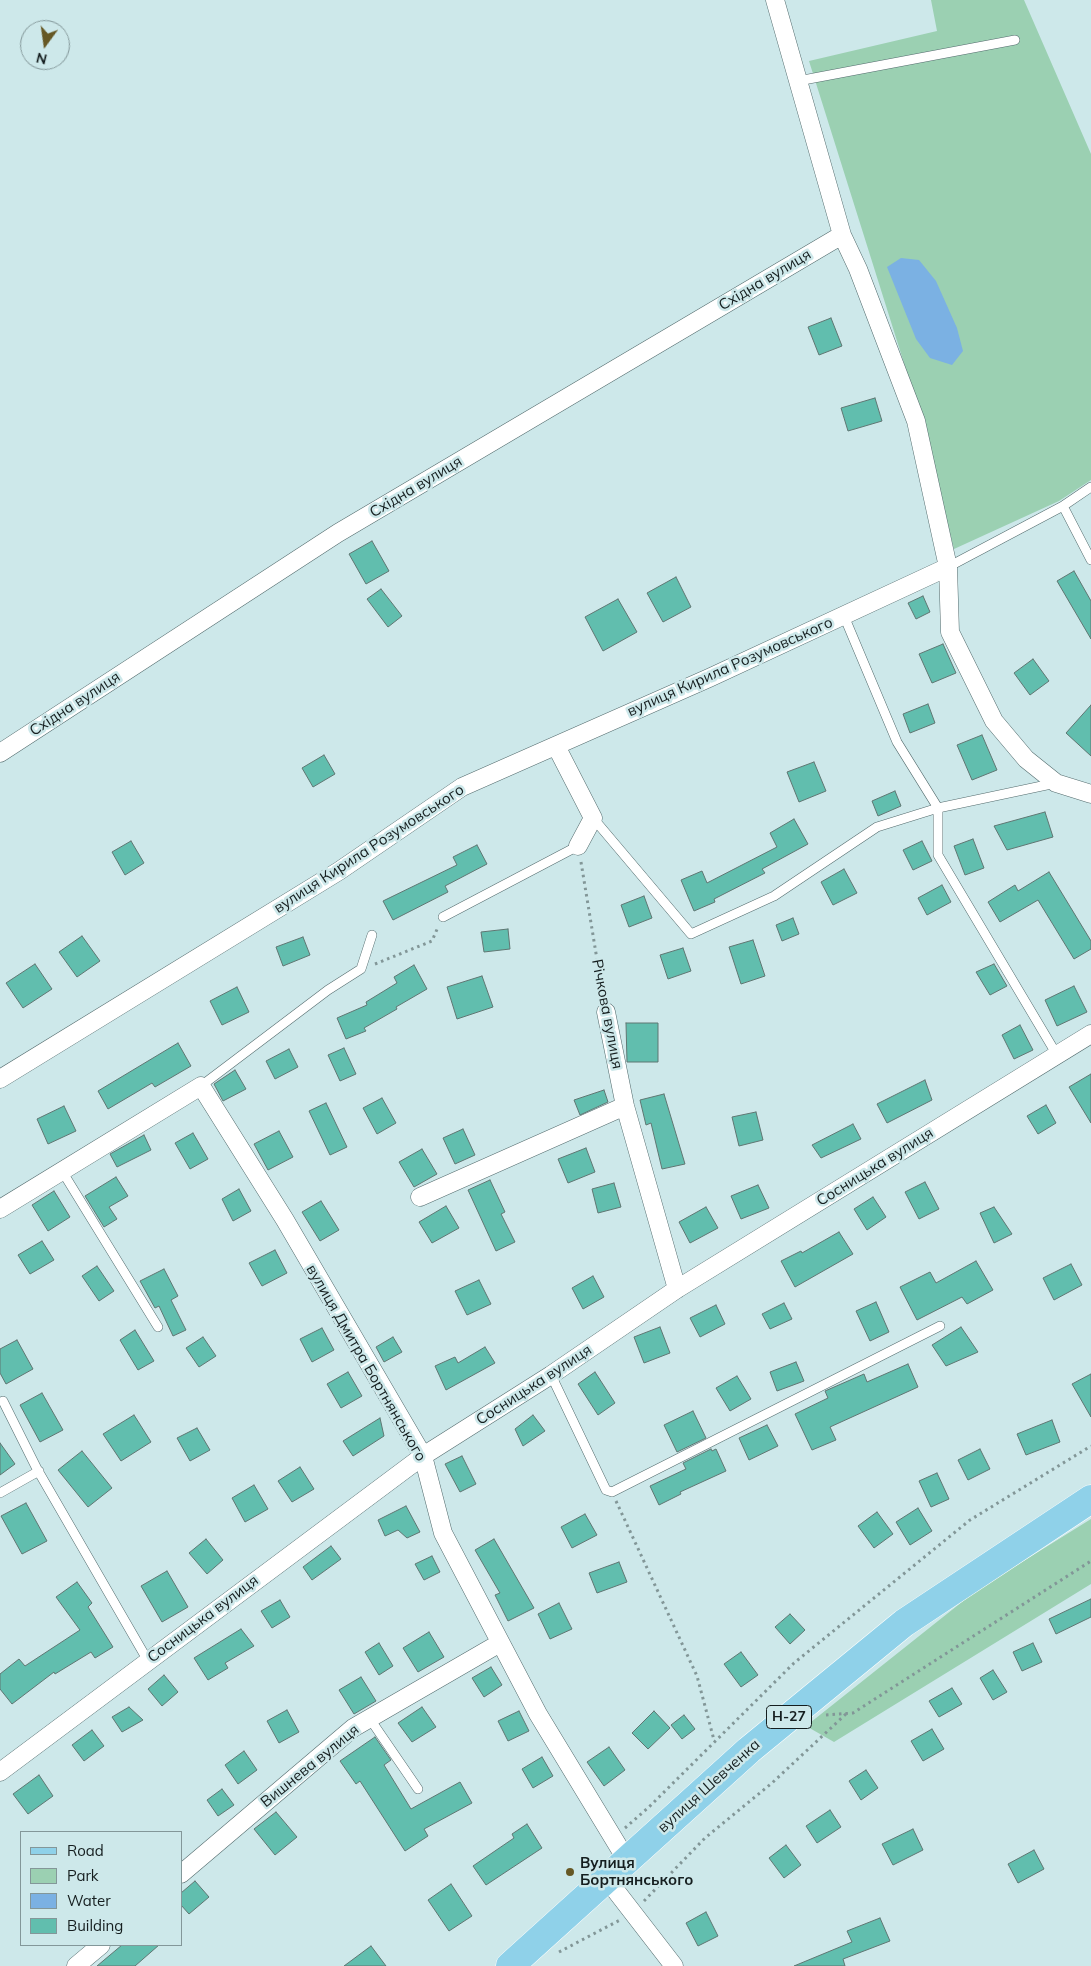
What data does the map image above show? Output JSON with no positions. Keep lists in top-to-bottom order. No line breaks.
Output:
{"streets":{"main road":["Н-27","вулиця Шевченка"],"street":["Східна вулиця","вулиця Кирила Розумовського","Річкова вулиця","Сосницька вулиця","вулиця Дмитра Бортнянського","Вишнева вулиця"]},"crossings":[["Річкова вулиця","Сосницька вулиця"],["Сосницька вулиця","вулиця Дмитра Бортнянського"],["вулиця Дмитра Бортнянського","Вишнева вулиця"],["вулиця Дмитра Бортнянського","вулиця Шевченка"]],"places":["Вулиця Бортнянського"],"legend":["Road","Park","Water","Building"],"north":"bottom"}
